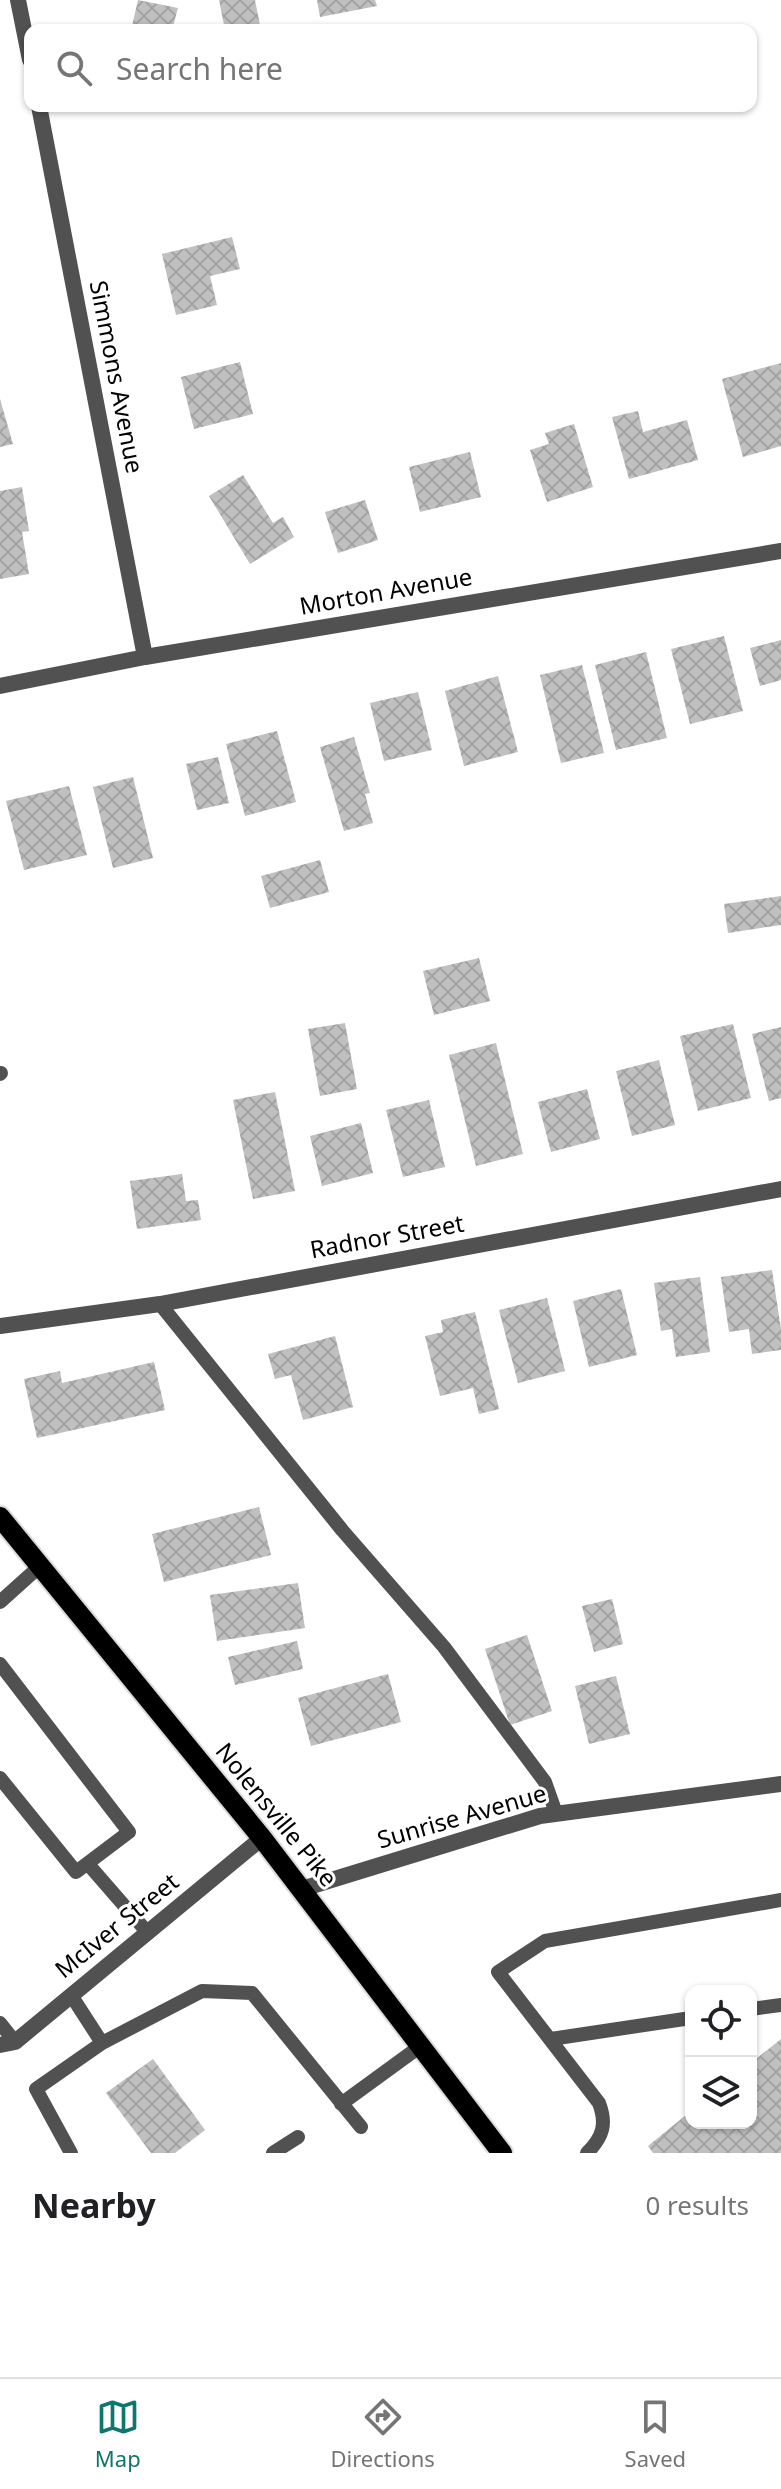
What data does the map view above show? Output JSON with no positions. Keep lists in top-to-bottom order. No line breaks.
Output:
{"streets":{"main road":["Nolensville Pike"],"street":["Simmons Avenue","Morton Avenue","Radnor Street","Sunrise Avenue","McIver Street"]},"crossings":[["Simmons Avenue","Morton Avenue"],["Nolensville Pike","Sunrise Avenue"],["Nolensville Pike","McIver Street"]],"page":{"search":"Search here","heading":["Nearby","0 results"],"nav":["Map","Directions","Saved"]}}
